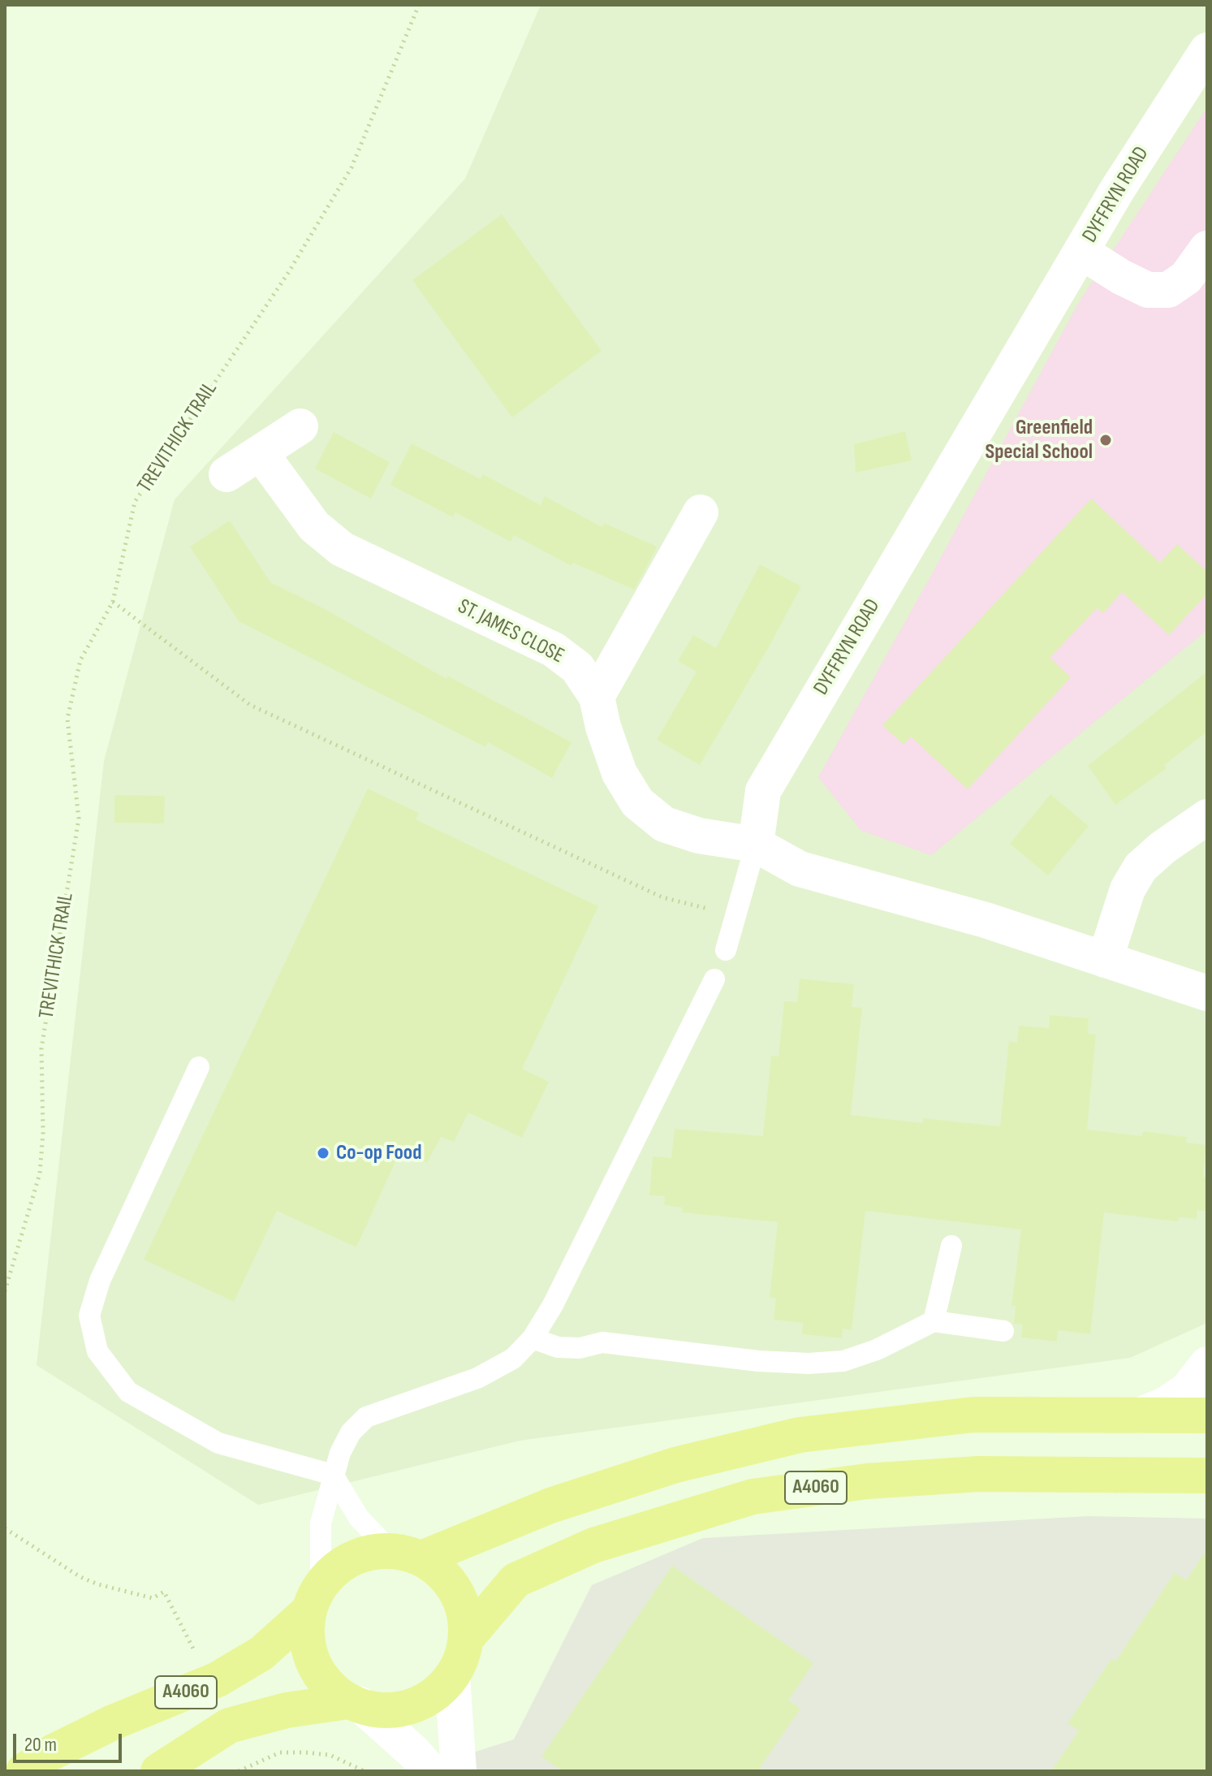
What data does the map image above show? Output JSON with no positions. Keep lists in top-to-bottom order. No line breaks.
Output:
{"streets":{"highway":["A4060"],"street":["DYFFRYN ROAD","ST. JAMES CLOSE"],"path":["TREVITHICK TRAIL"]},"crossings":[["DYFFRYN ROAD","ST. JAMES CLOSE"]],"places":["Greenfield Special School","Co-op Food"],"scale_bar":"20 m"}
